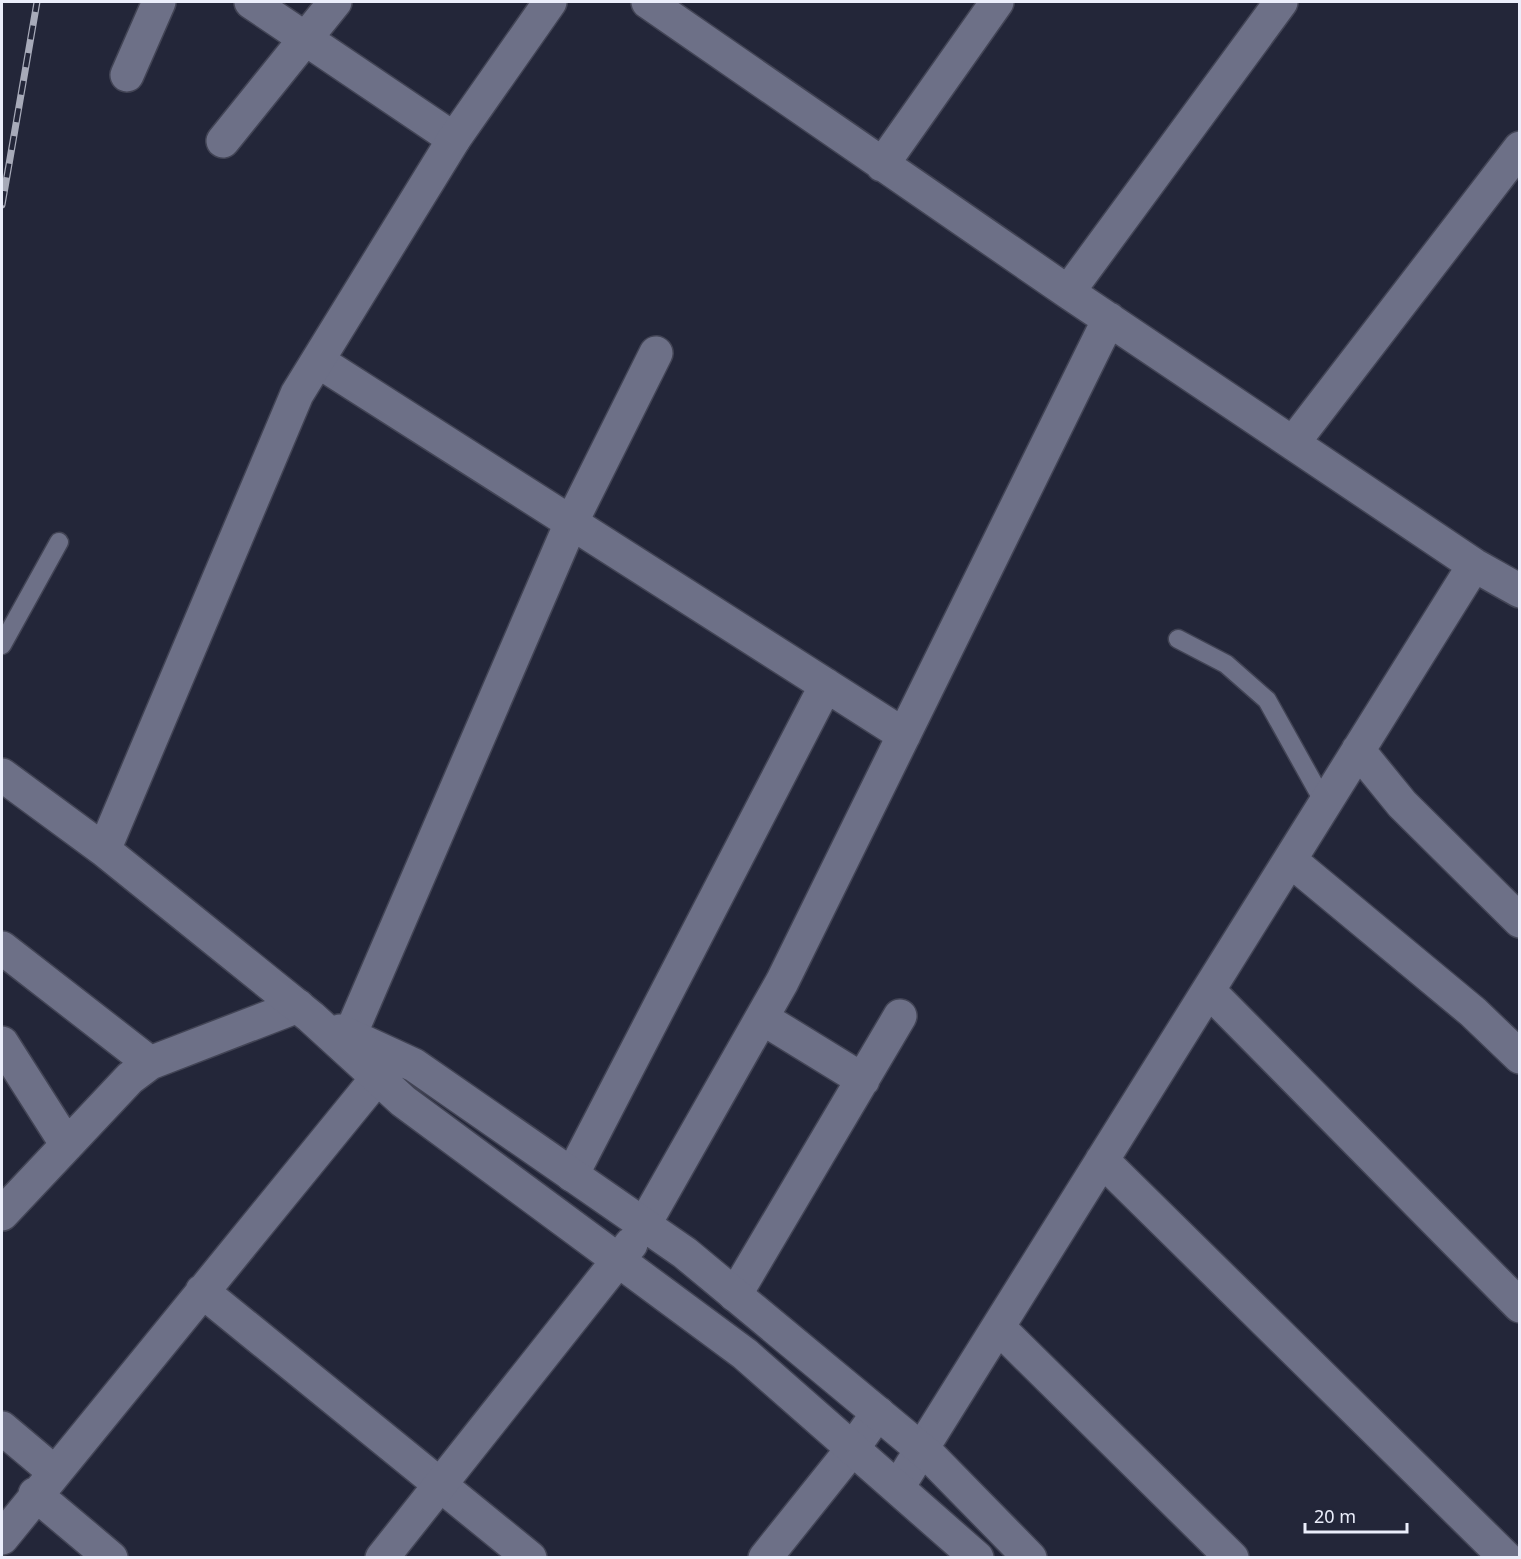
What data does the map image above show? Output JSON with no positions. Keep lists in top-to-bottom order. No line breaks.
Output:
{"scale_bar":"20 m"}
